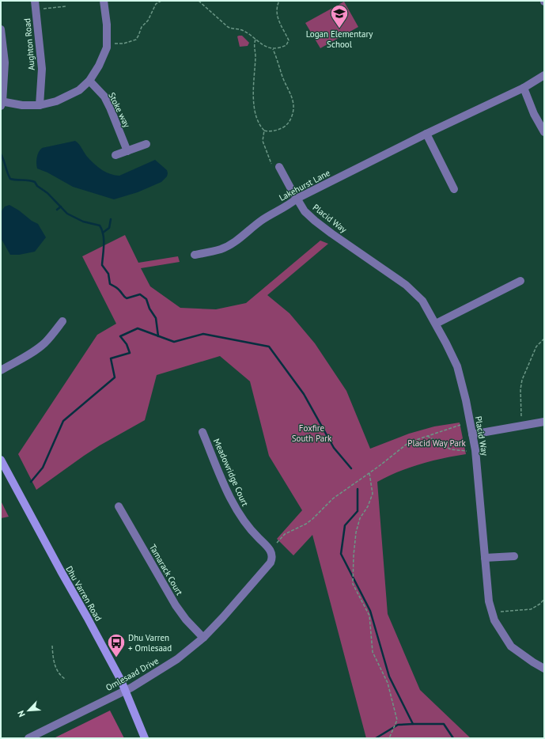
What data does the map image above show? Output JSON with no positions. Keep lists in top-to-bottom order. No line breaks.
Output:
{"streets":{"main road":["Dhu Varren Road"],"street":["Aughton Road","Stoke way","Lakehurst Lane","Placid Way","Meadowridge Court","Tamarack Court","Omlesaad Drive"]},"crossings":[["Lakehurst Lane","Placid Way"],["Meadowridge Court","Omlesaad Drive"],["Tamarack Court","Omlesaad Drive"],["Dhu Varren Road","Omlesaad Drive"]],"parks":["Foxfire South Park","Placid Way Park"],"places":{"school or university":["Logan Elementary School"],"bus stop":["Dhu Varren + Omlesaad"]},"north":"bottom left"}
